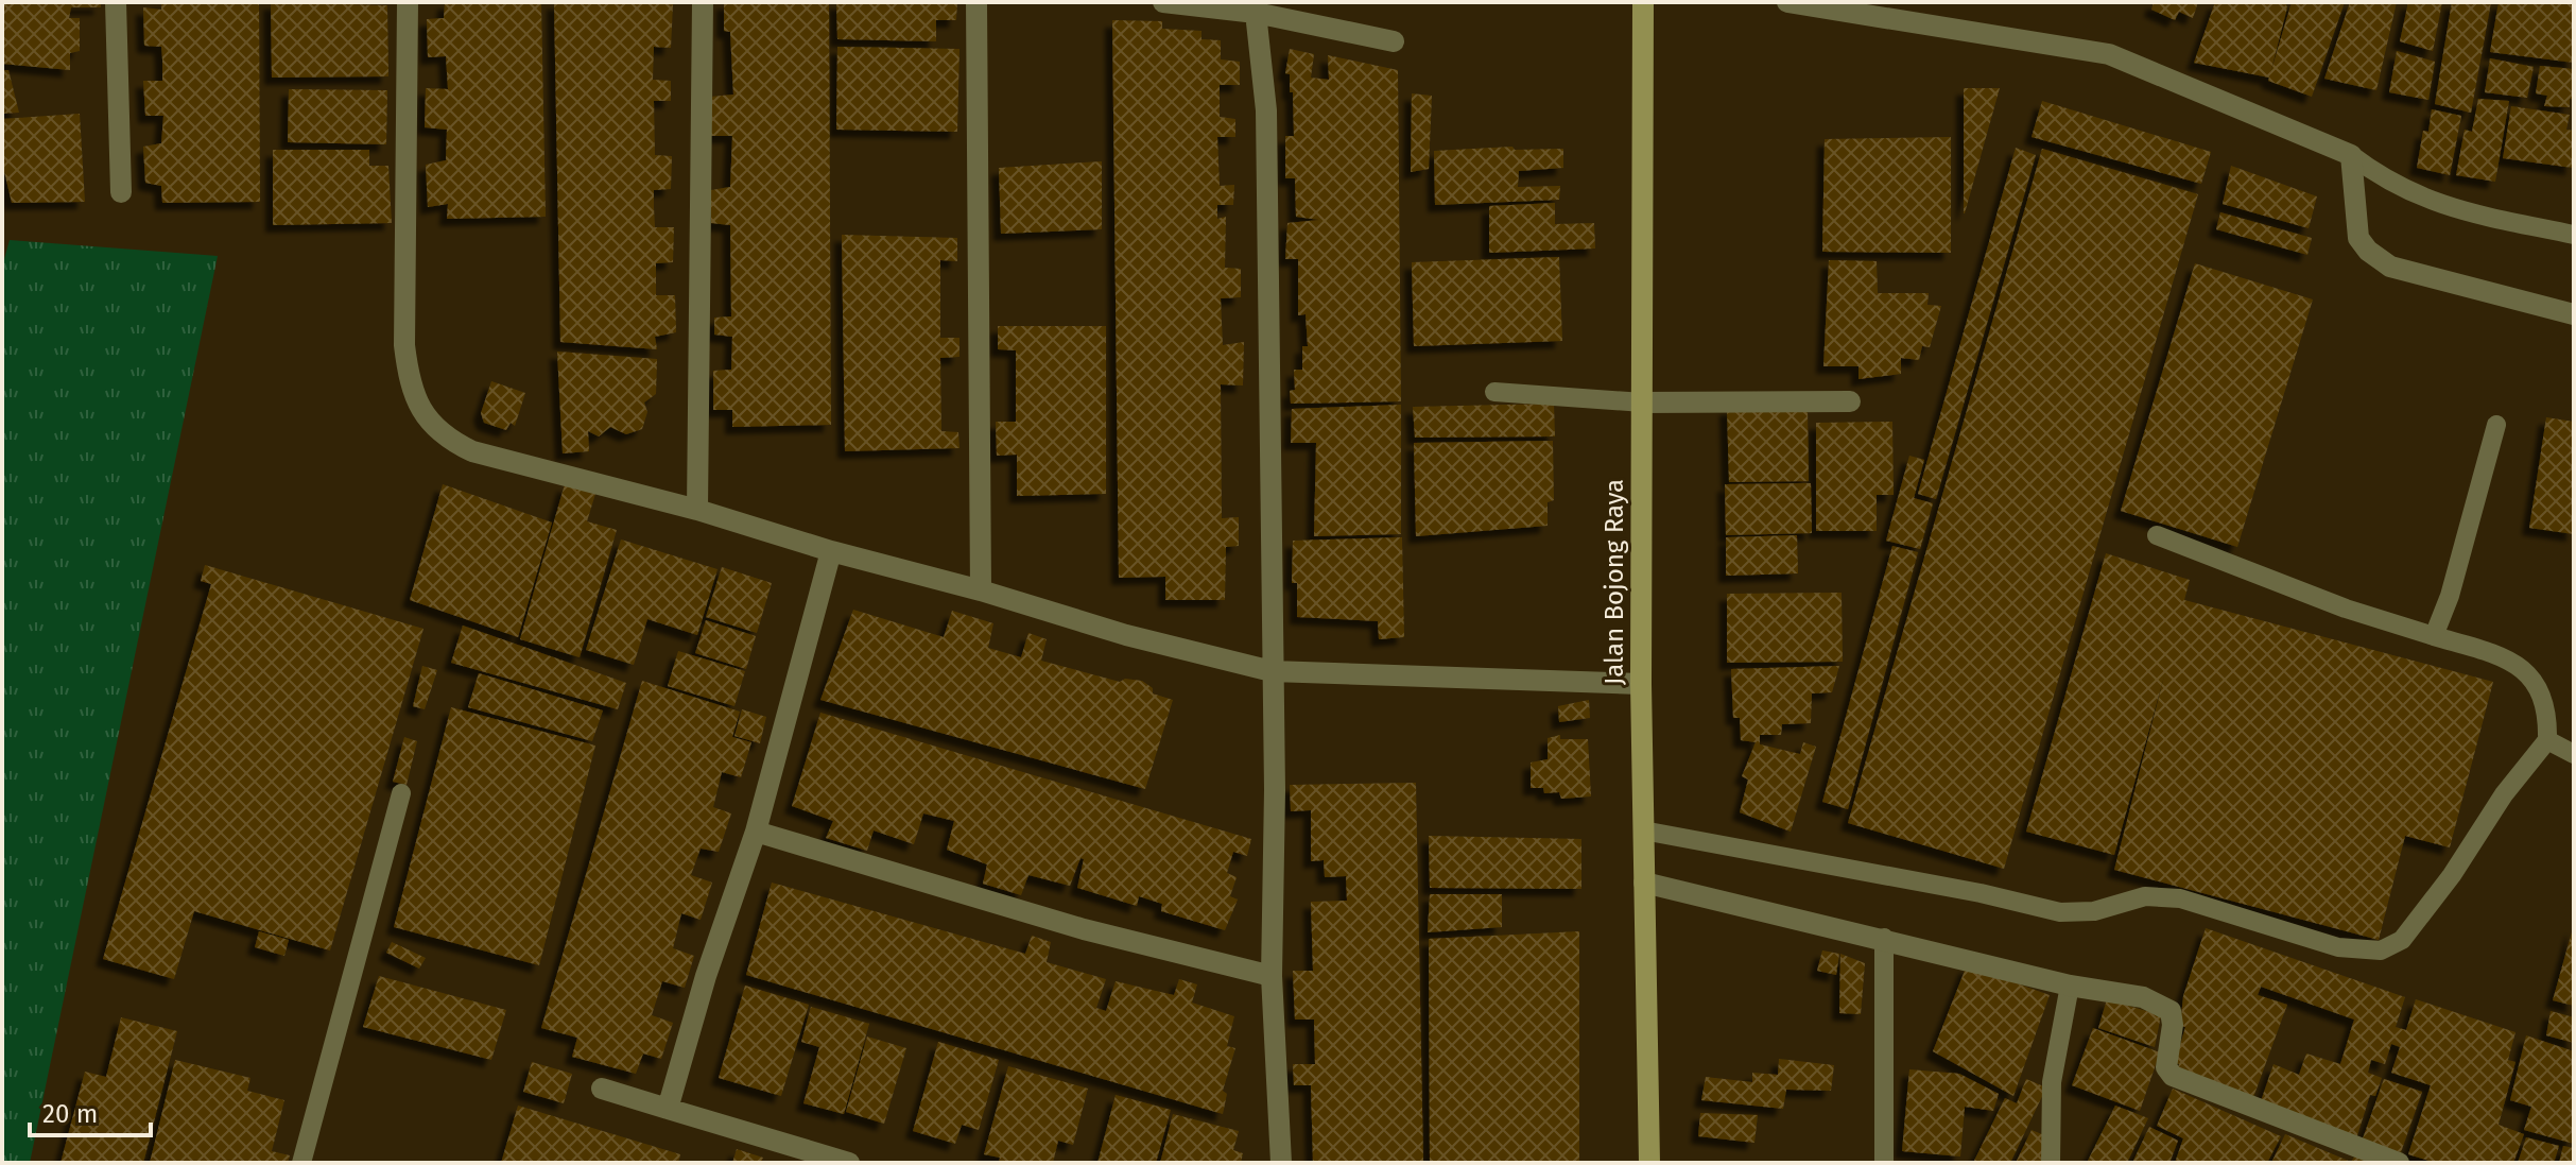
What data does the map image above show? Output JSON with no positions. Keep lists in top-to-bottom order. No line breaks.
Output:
{"streets":{"street":["Jalan Bojong Raya"]},"scale_bar":"20 m"}
